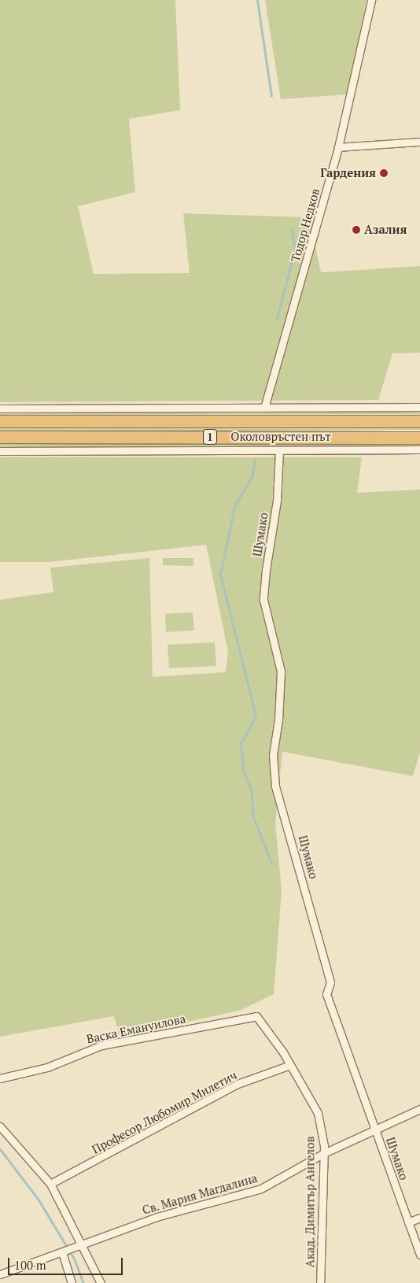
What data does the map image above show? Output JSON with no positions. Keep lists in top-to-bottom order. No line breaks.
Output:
{"streets":{"highway":["1","Околовръстен път"],"street":["Тодор Недков","Шумако","Васка Емануилова","Професор Любомир Милетич","Св. Мария Магдалина","Акад. Димитър Ангелов"]},"crossings":[["Шумако","Св. Мария Магдалина"],["Васка Емануилова","Акад. Димитър Ангелов"],["Професор Любомир Милетич","Акад. Димитър Ангелов"],["Св. Мария Магдалина","Акад. Димитър Ангелов"]],"places":["Гардения","Азалия"],"scale_bar":"100 m"}
